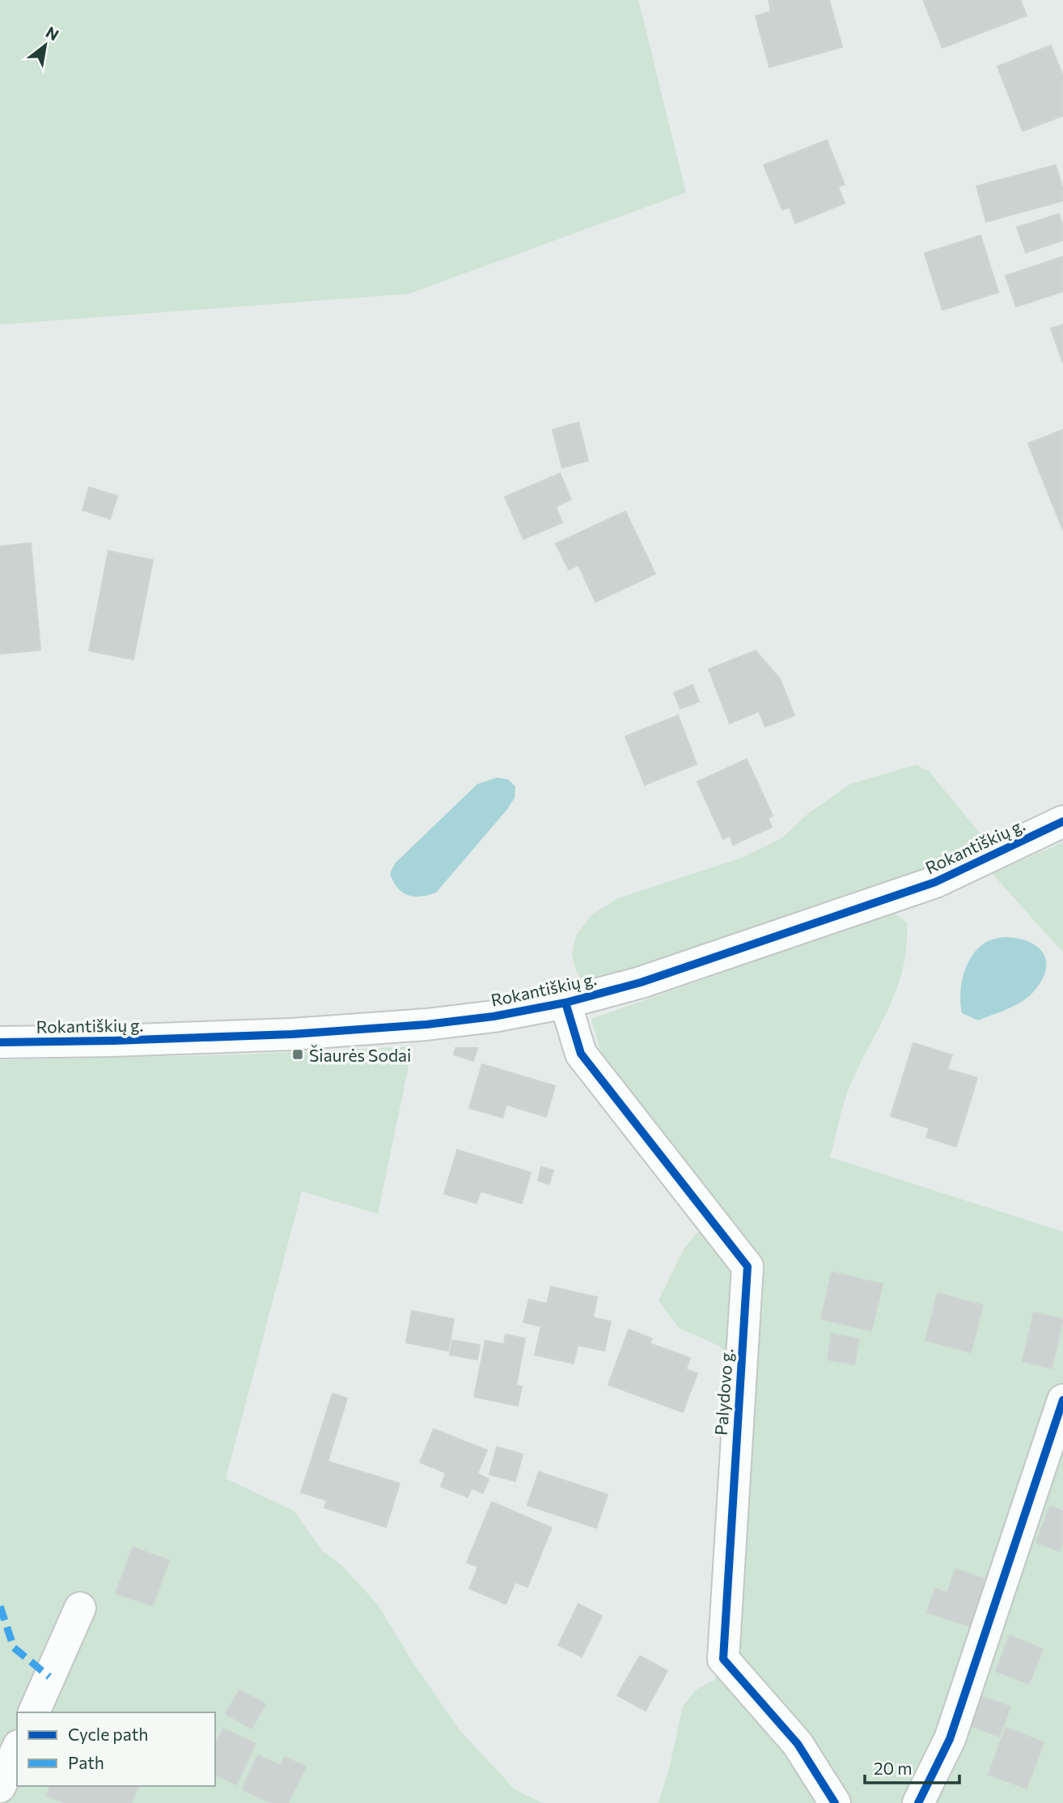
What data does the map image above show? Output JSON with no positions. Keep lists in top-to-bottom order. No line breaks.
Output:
{"streets":{"street":["Rokantiškių g.","Palydovo g."]},"crossings":[["Rokantiškių g.","Palydovo g."]],"places":{"transit":["Šiaurės Sodai"]},"legend":["Cycle path","Path"],"scale_bar":"20 m","north":"top right"}
